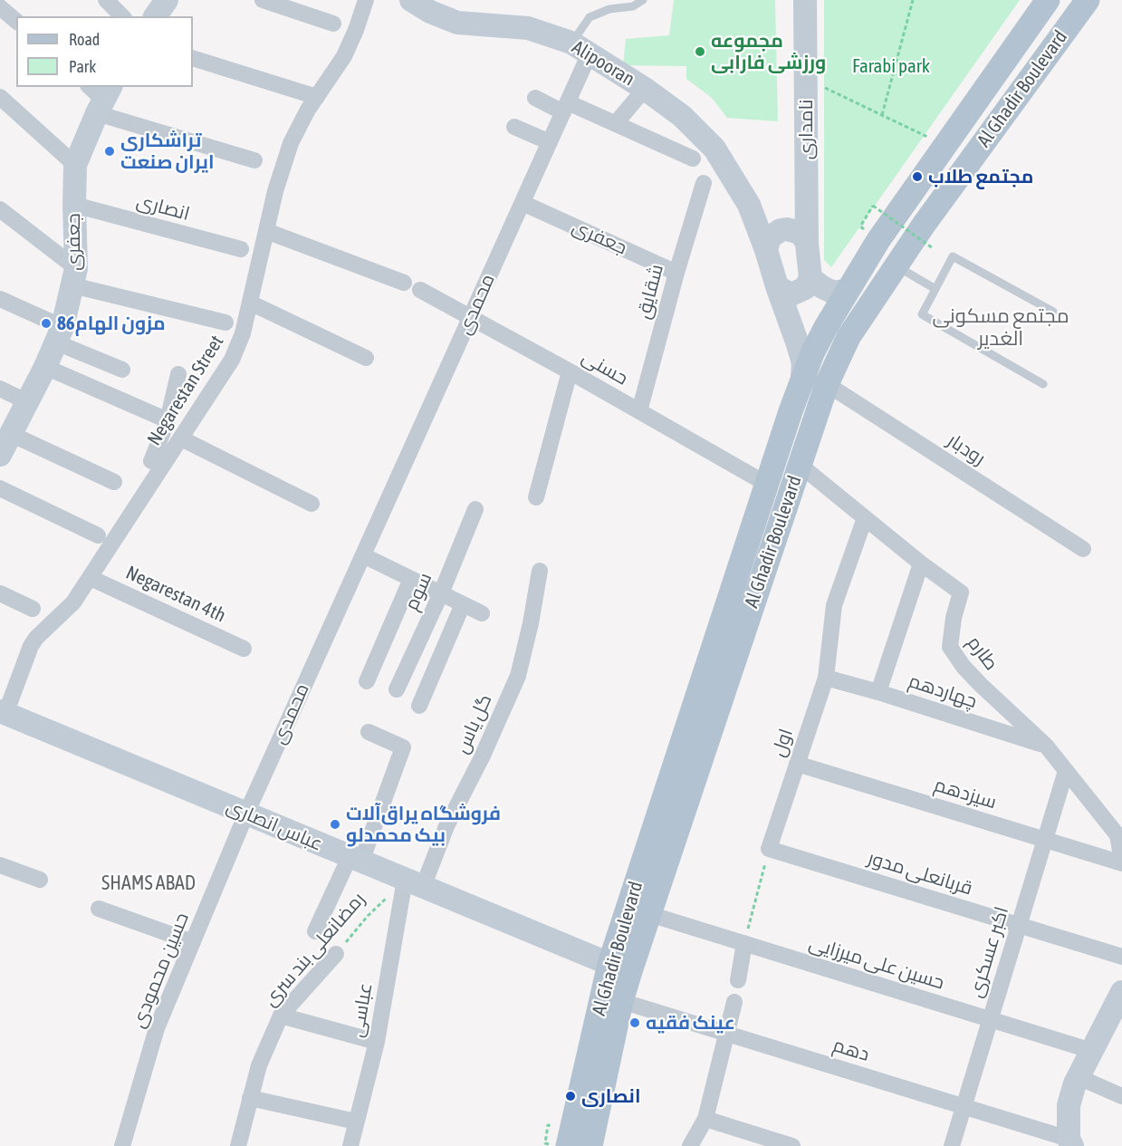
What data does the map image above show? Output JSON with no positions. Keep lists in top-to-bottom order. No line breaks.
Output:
{"streets":{"main road":["Al Ghadir Boulevard"],"street":["Alipooran","نامداری","انصاری","جعفری","شقایق","محمدی","حسنی","Negarestan Street","رودبار","سوم","Negarestan 4th","طارم","چهاردهم","گل یاس","اول","سیزدهم","عباس انصاری","قربانعلی مدور","رمضانعلی بند سری","اکبر عسکری","حسین علی میرزایی","حسین محمودی","عباسی","دهم"]},"crossings":[["Alipooran","محمدی"],["Al Ghadir Boulevard","حسنی"],["Al Ghadir Boulevard","رودبار"],["Al Ghadir Boulevard","طارم"],["Al Ghadir Boulevard","عباس انصاری"],["Al Ghadir Boulevard","حسین علی میرزایی"],["Al Ghadir Boulevard","دهم"],["انصاری","جعفری"],["جعفری","شقایق"],["جعفری","محمدی"],["شقایق","حسنی"],["محمدی","حسنی"],["محمدی","عباس انصاری"],["محمدی","حسین محمودی"],["Negarestan Street","Negarestan 4th"],["Negarestan Street","عباس انصاری"],["طارم","چهاردهم"],["طارم","اول"],["طارم","سیزدهم"],["طارم","اکبر عسکری"],["چهاردهم","اول"],["گل یاس","عباس انصاری"],["گل یاس","رمضانعلی بند سری"],["گل یاس","عباسی"],["اول","سیزدهم"],["اول","قربانعلی مدور"],["سیزدهم","اکبر عسکری"],["عباس انصاری","رمضانعلی بند سری"],["عباس انصاری","حسین محمودی"],["عباس انصاری","عباسی"],["قربانعلی مدور","اکبر عسکری"],["رمضانعلی بند سری","عباسی"],["اکبر عسکری","حسین علی میرزایی"],["اکبر عسکری","دهم"]],"districts":["مجتمع مسکونی الغدیر","SHAMS ABAD"],"parks":["Farabi park"],"places":["مجموعه ورزشی فارابی","تراشکاری ایران صنعت","مجتمع طلاب","مزون الهام86","فروشگاه یراق‌آلات بیک محمدلو","عینک فقیه","انصاری"],"legend":["Road","Park"]}
